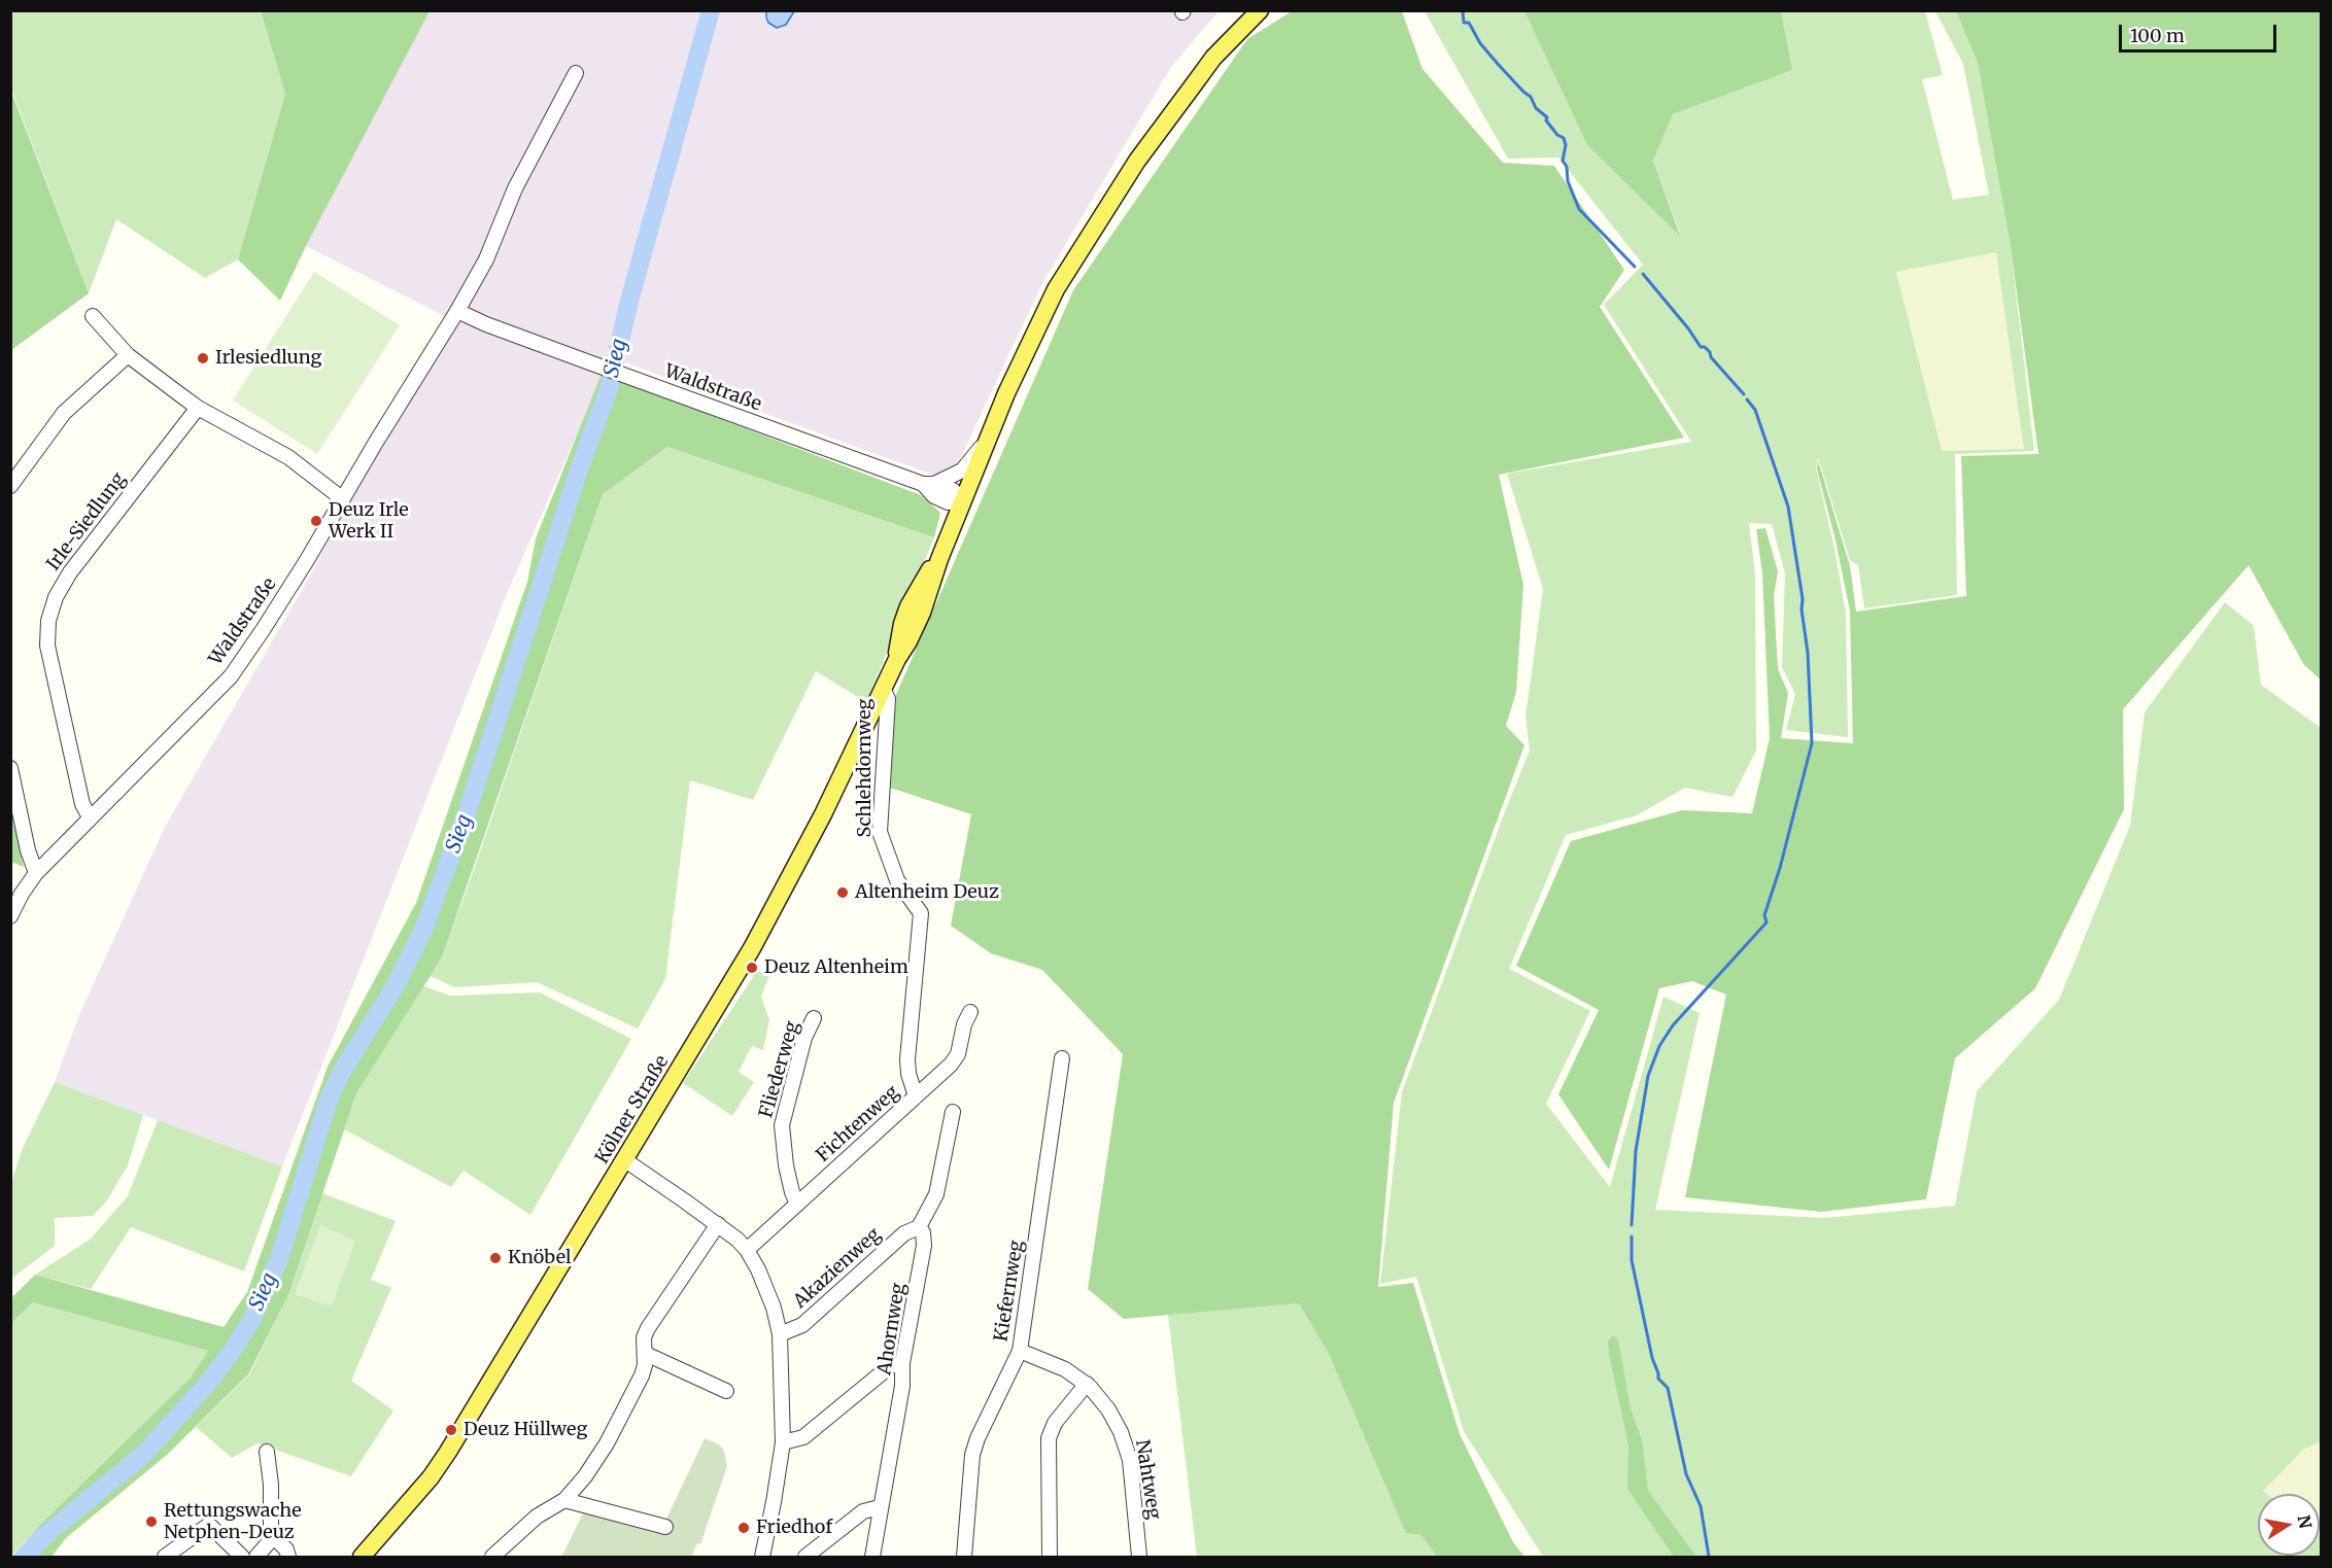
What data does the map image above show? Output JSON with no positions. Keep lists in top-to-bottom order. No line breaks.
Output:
{"streets":{"main road":["Kölner Straße"],"street":["Waldstraße","Irle-Siedlung","Schlehdornweg","Fliederweg","Fichtenweg","Akazienweg","Kiefernweg","Ahornweg","Nahtweg"]},"crossings":[["Waldstraße","Irle-Siedlung"],["Waldstraße","Kölner Straße"],["Schlehdornweg","Kölner Straße"],["Schlehdornweg","Fichtenweg"],["Fliederweg","Fichtenweg"],["Akazienweg","Ahornweg"],["Kiefernweg","Nahtweg"]],"water":["Sieg"],"places":["Irlesiedlung","Deuz Irle Werk II","Altenheim Deuz","Deuz Altenheim","Knöbel","Deuz Hüllweg","Rettungswache Netphen-Deuz","Friedhof"],"scale_bar":"100 m","north":"right"}
